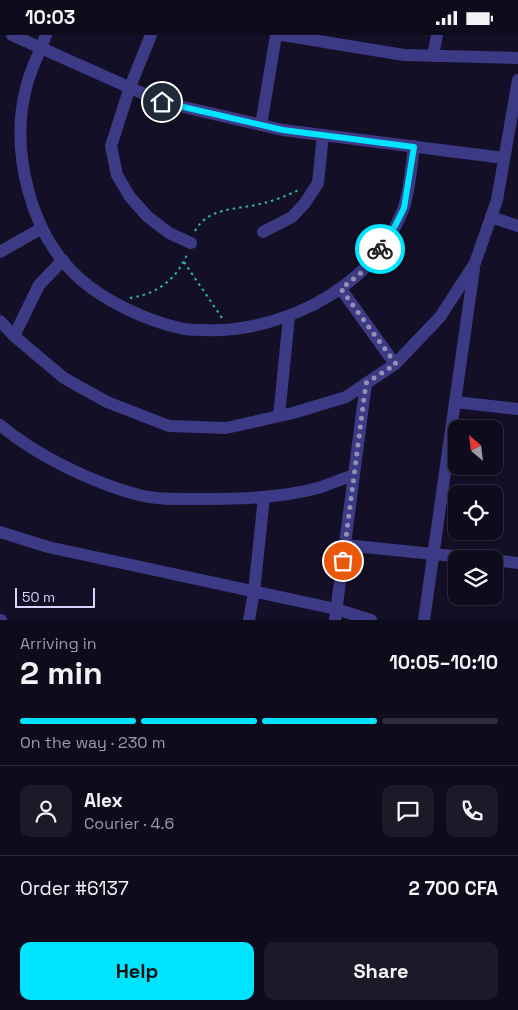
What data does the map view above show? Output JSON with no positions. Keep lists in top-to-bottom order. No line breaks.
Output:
{"scale_bar":"50 m","north":"top left","page":{"status":"10:03","scale":"50 m","heading":["2 min","Arriving in","10:05–10:10"],"panel":["Alex","Courier · 4.6","Order #6137","2 700 CFA"],"bar":"On the way · 230 m","buttons":["Help","Share"]}}
